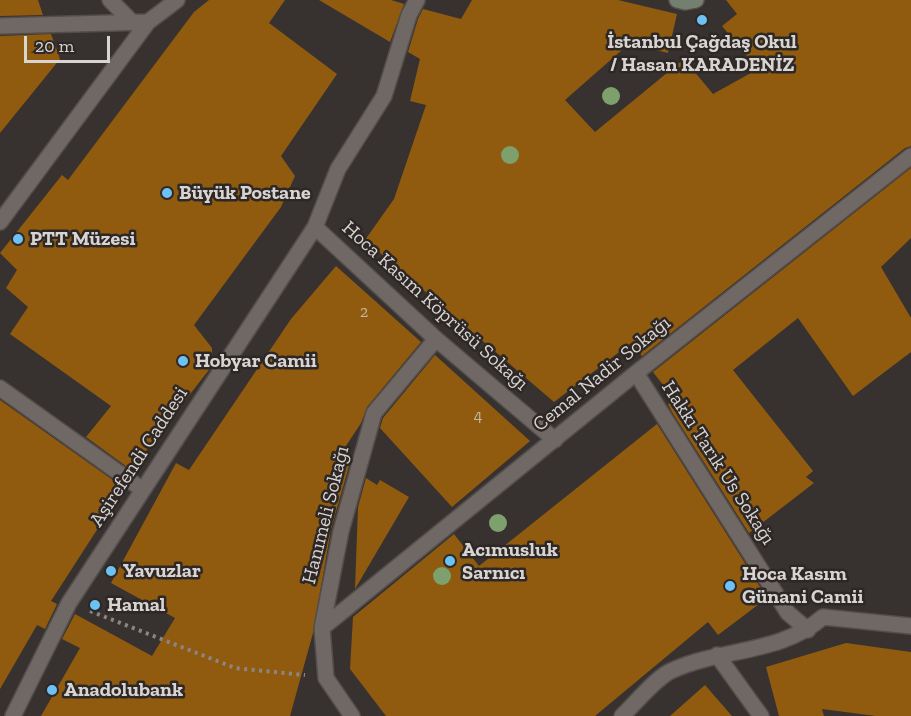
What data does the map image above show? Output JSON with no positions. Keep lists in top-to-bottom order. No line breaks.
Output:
{"streets":{"street":["Hoca Kasım Köprüsü Sokağı","Cemal Nadir Sokağı","Aşirefendi Caddesi","Hakkı Tarık Us Sokağı","Hanımeli Sokağı"]},"crossings":[["Hoca Kasım Köprüsü Sokağı","Cemal Nadir Sokağı"],["Hoca Kasım Köprüsü Sokağı","Aşirefendi Caddesi"],["Hoca Kasım Köprüsü Sokağı","Hanımeli Sokağı"],["Cemal Nadir Sokağı","Hakkı Tarık Us Sokağı"],["Cemal Nadir Sokağı","Hanımeli Sokağı"]],"places":["İstanbul Çağdaş Okul / Hasan KARADENİZ","Büyük Postane","PTT Müzesi","Hobyar Camii","Acımusluk Sarnıcı","Yavuzlar","Hoca Kasım Günani Camii","Hamal","Anadolubank"],"house_numbers":["2","4"],"scale_bar":"20 m"}
